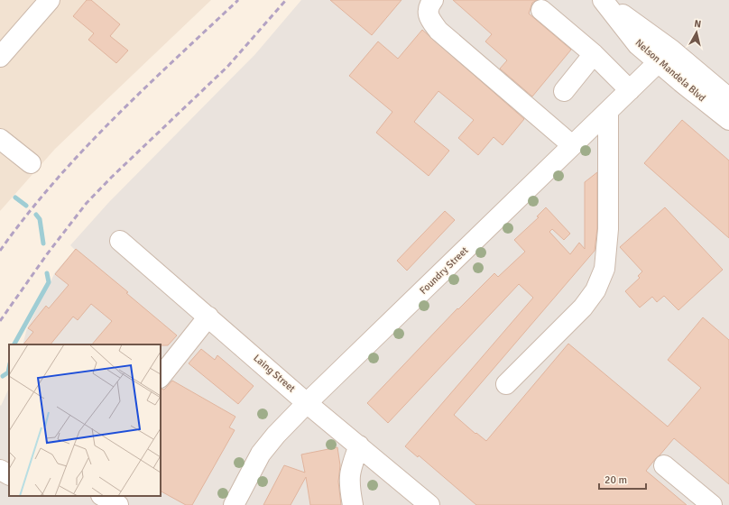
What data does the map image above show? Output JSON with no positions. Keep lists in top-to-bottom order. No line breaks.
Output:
{"streets":{"street":["Nelson Mandela Blvd","Foundry Street","Laing Street"]},"crossings":[["Nelson Mandela Blvd","Foundry Street"],["Foundry Street","Laing Street"]],"scale_bar":"20 m","north":"top"}
